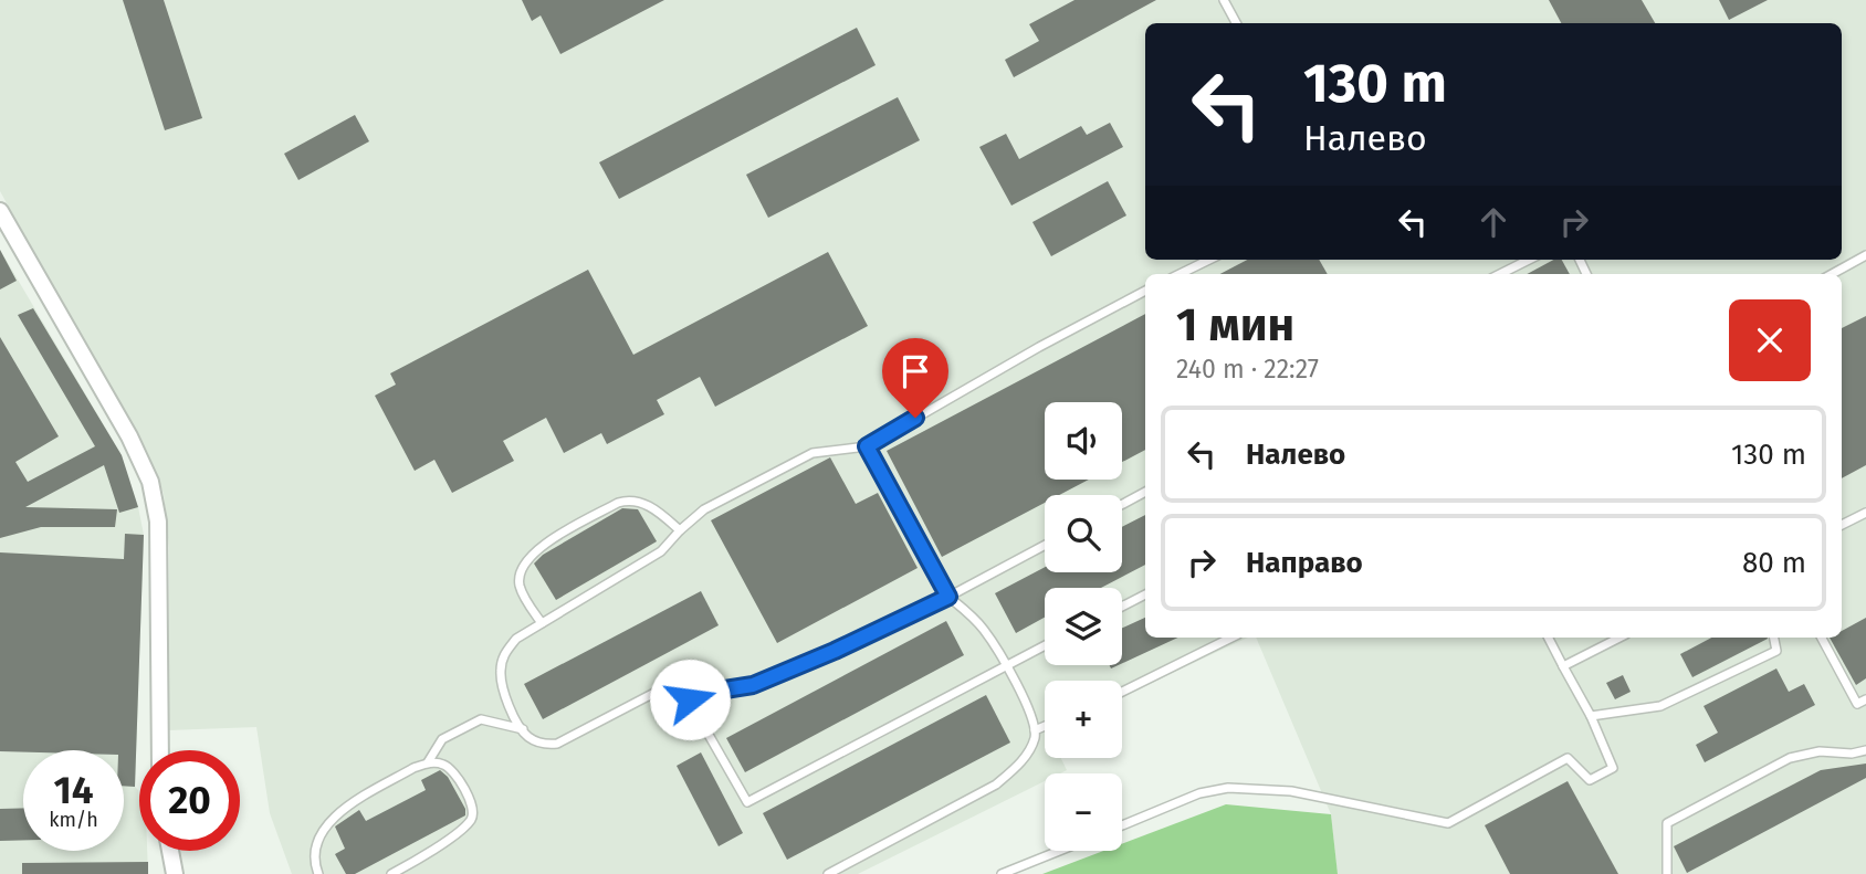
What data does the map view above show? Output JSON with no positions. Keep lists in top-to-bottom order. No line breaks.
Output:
{"page":{"turn":["130 m","Налево"],"heading":["1 мин","240 m · 22:27"],"map_buttons":["+","−"],"list":[{"name":"Налево","value":"130 m"},{"name":"Направо","value":"80 m"}],"speed":"14 km/h","limit":"20"}}
